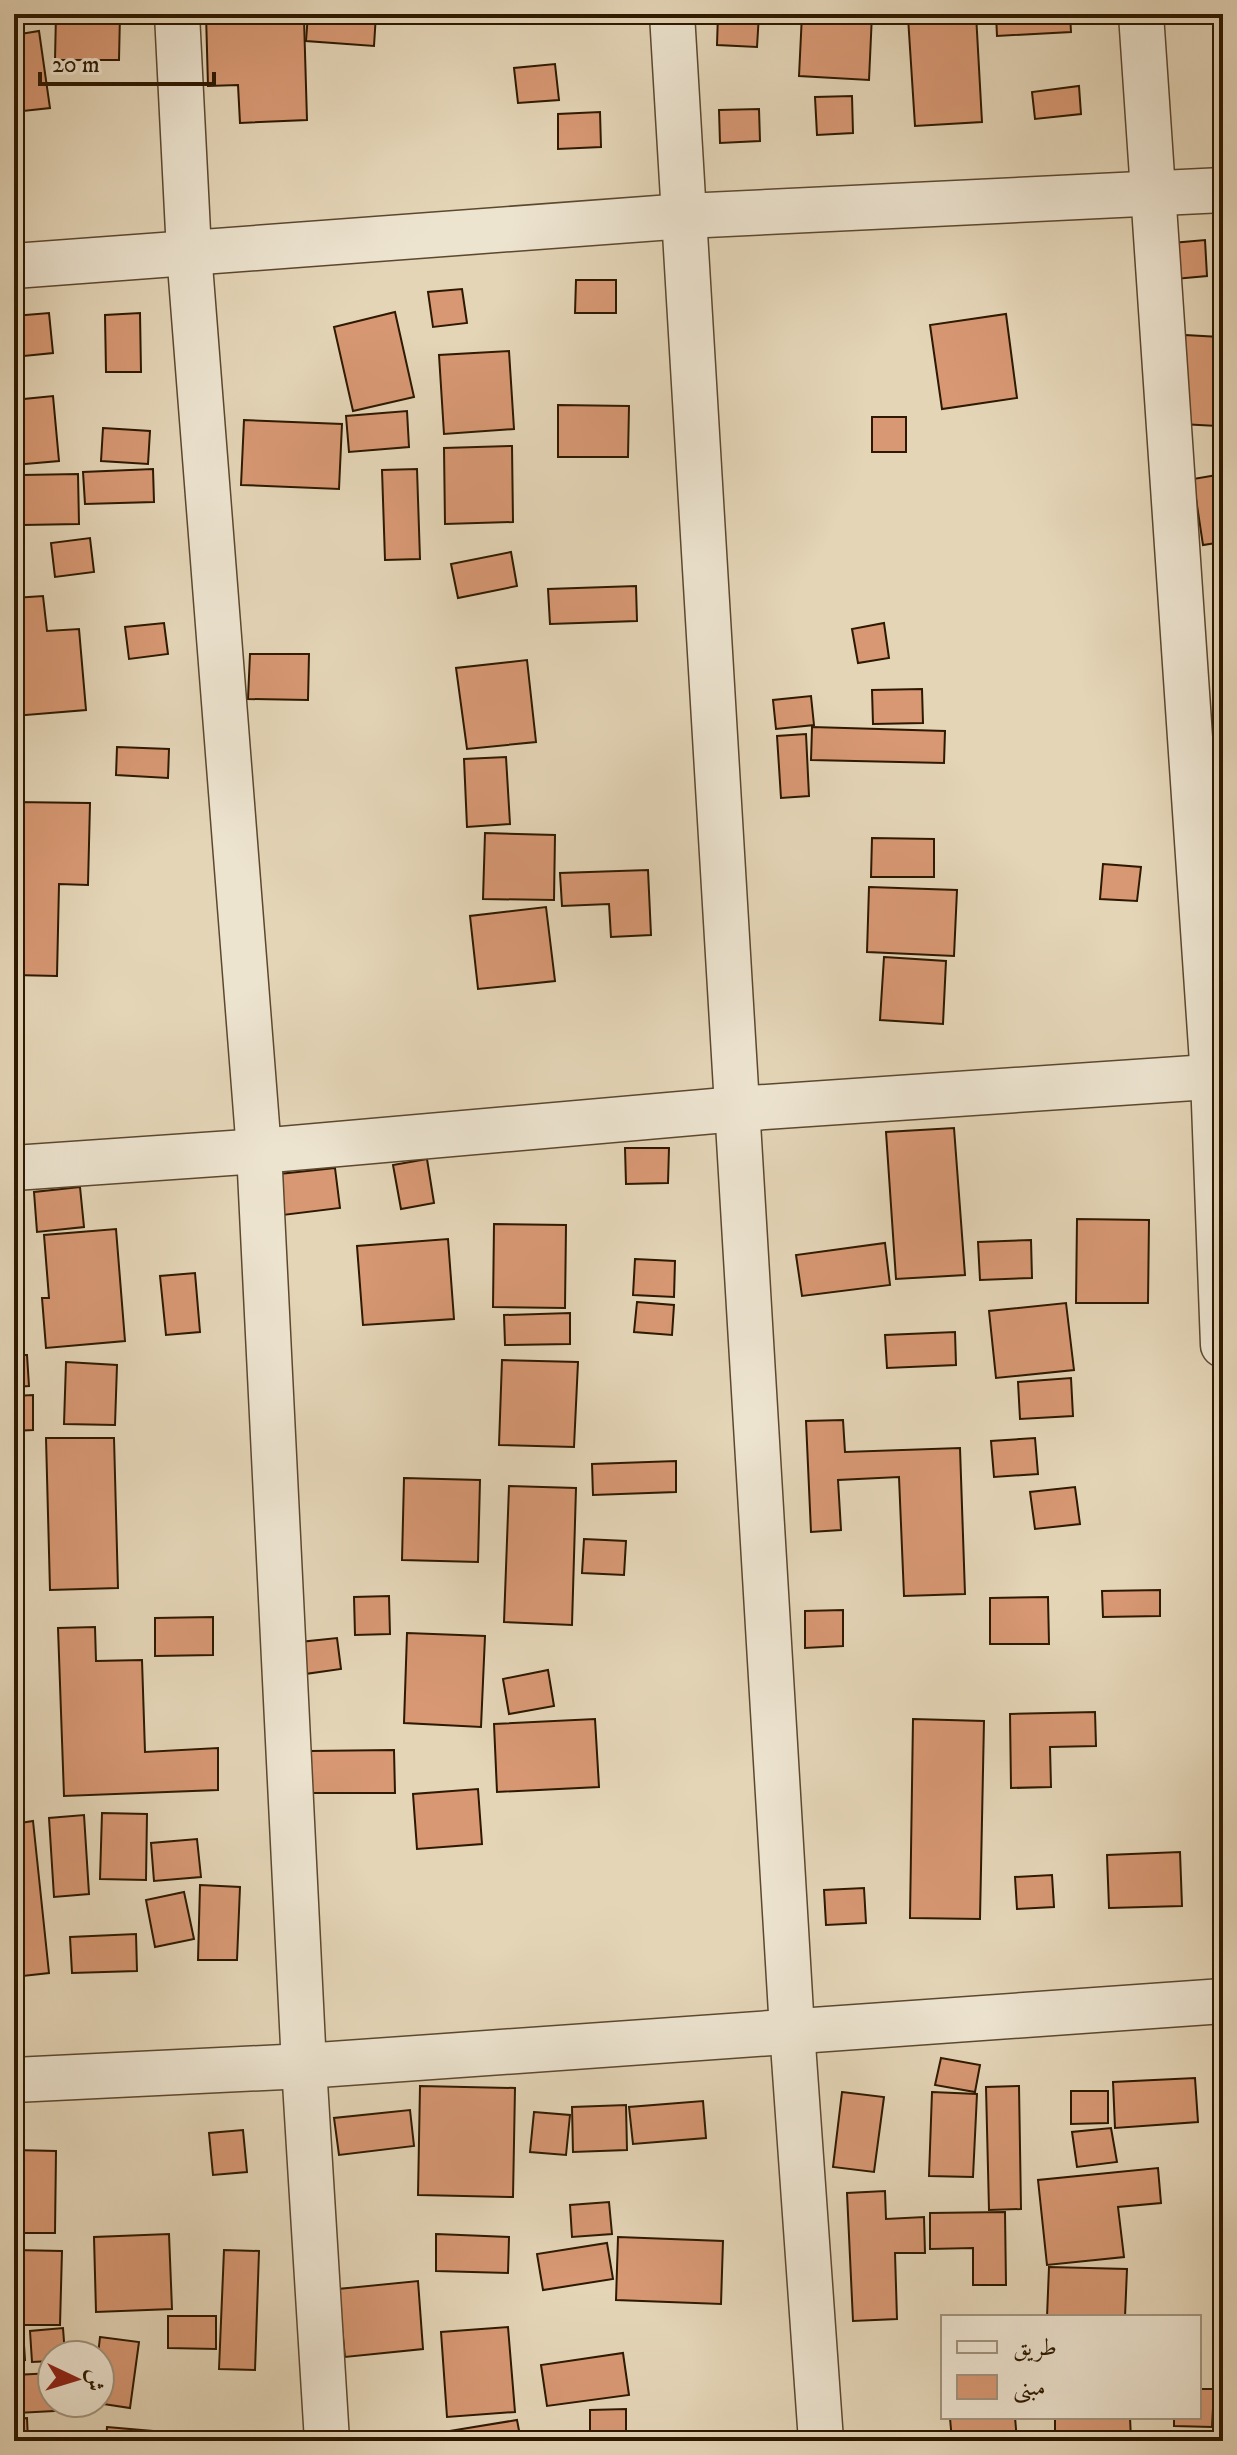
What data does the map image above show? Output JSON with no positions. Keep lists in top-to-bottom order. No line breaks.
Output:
{"legend":["طريق","مبنى"],"scale_bar":"20 m","north":"right"}
